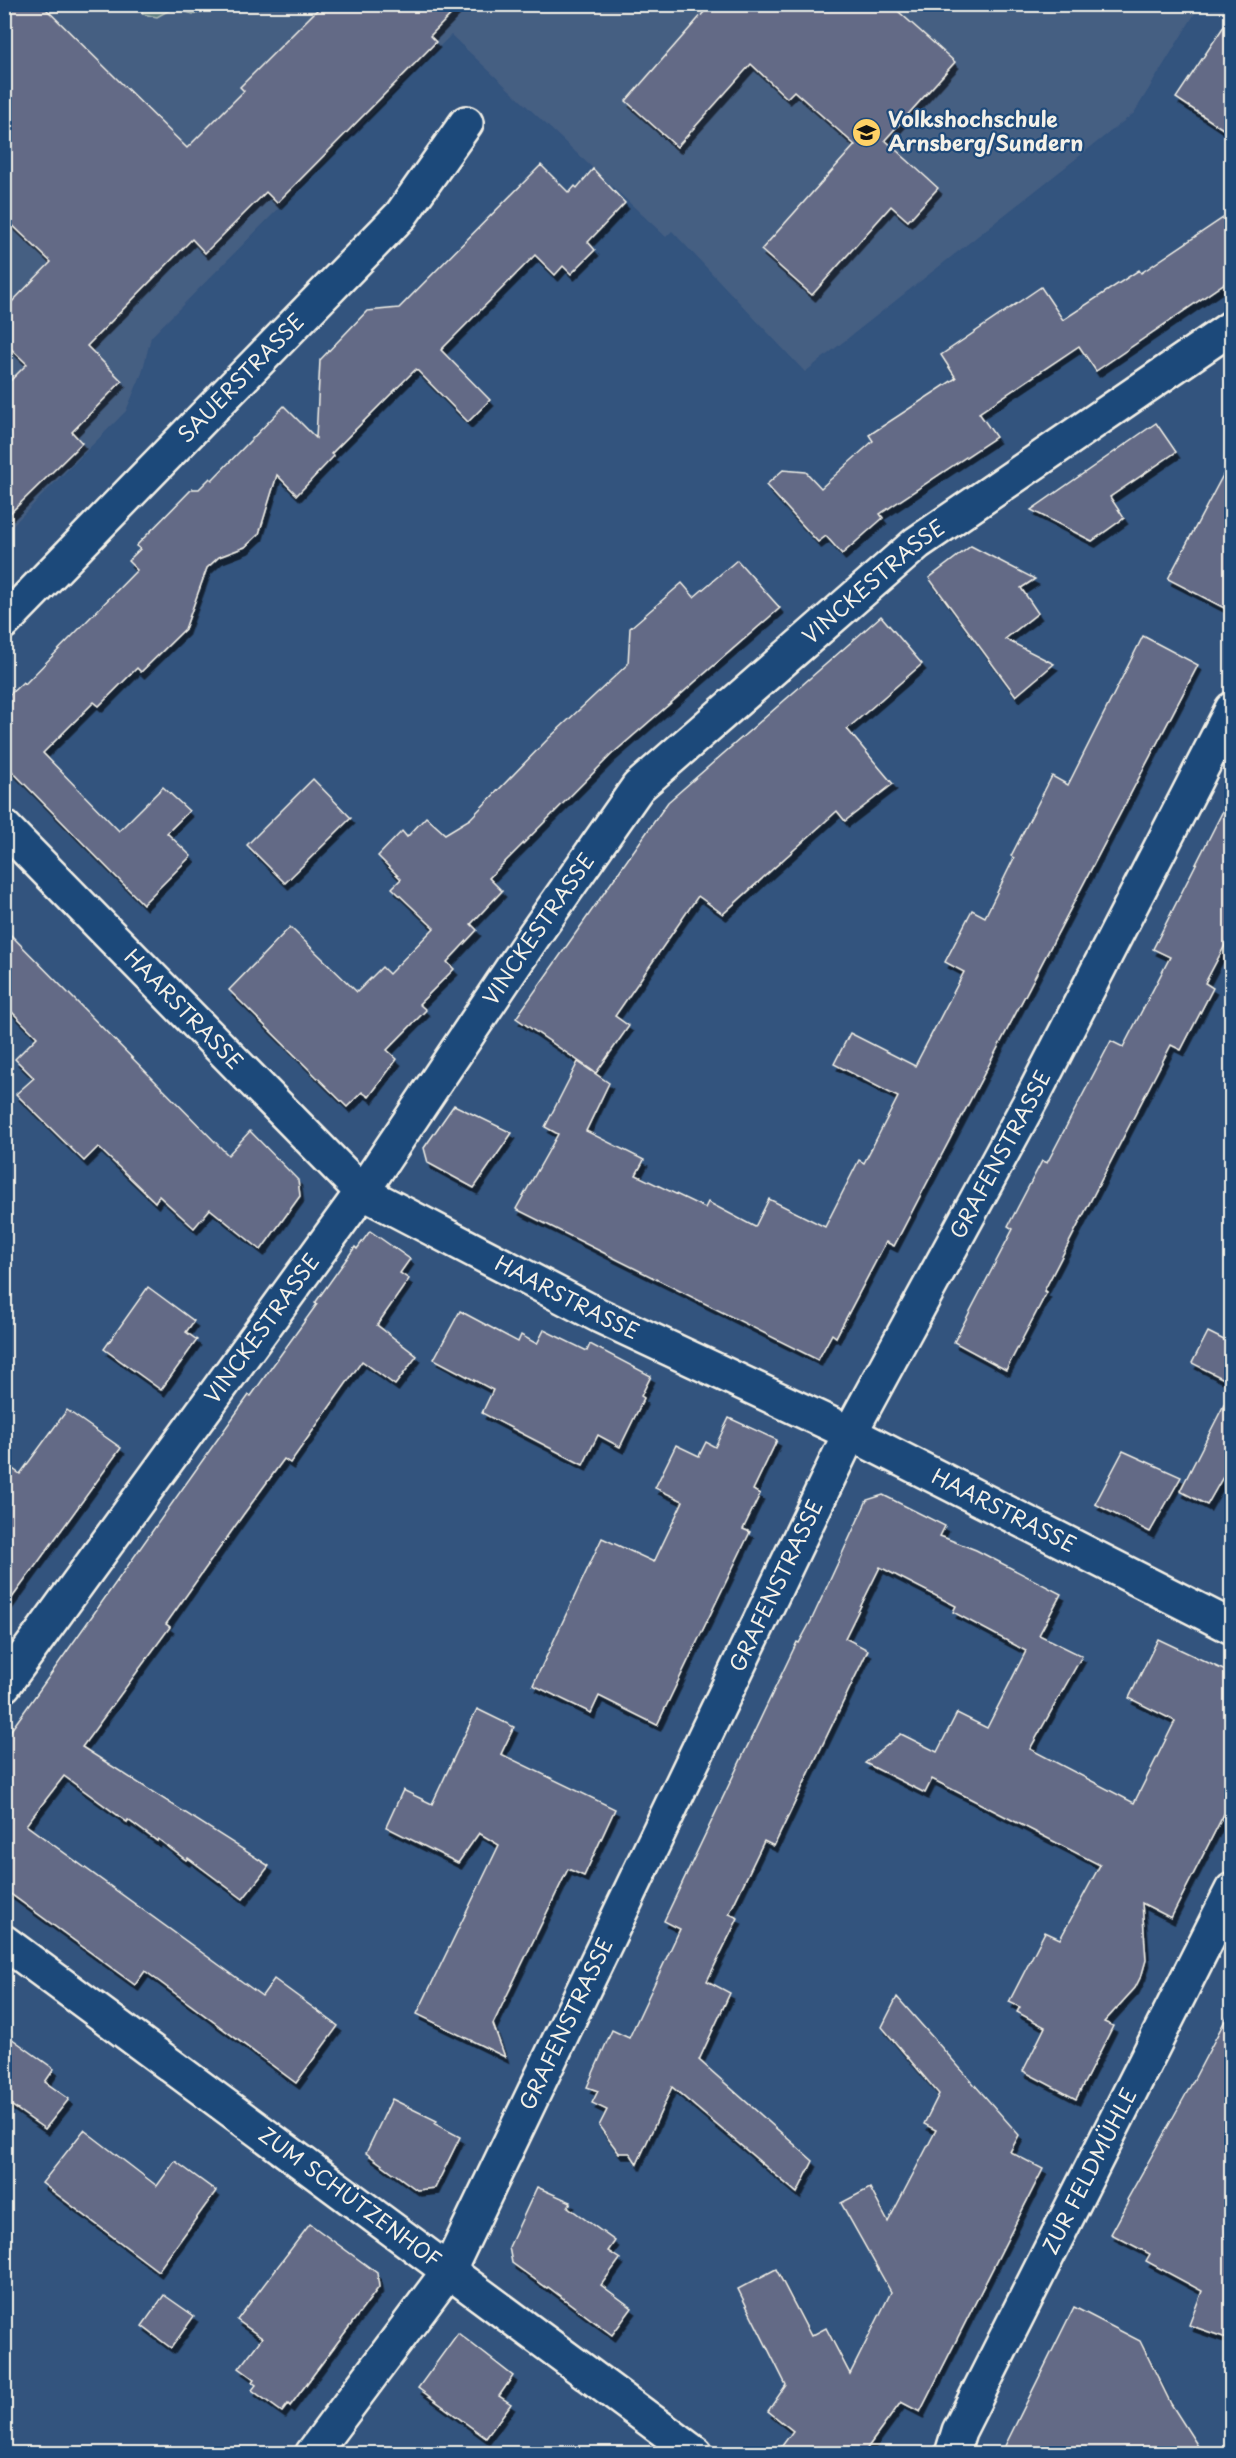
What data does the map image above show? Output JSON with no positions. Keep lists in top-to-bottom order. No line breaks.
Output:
{"streets":{"street":["SAUERSTRASSE","VINCKESTRASSE","HAARSTRASSE","GRAFENSTRASSE","ZUR FELDMÜHLE","ZUM SCHÜTZENHOF"]},"crossings":[["VINCKESTRASSE","HAARSTRASSE"],["HAARSTRASSE","GRAFENSTRASSE"],["GRAFENSTRASSE","ZUM SCHÜTZENHOF"]],"places":{"school or university":["Volkshochschule Arnsberg/Sundern"]}}
